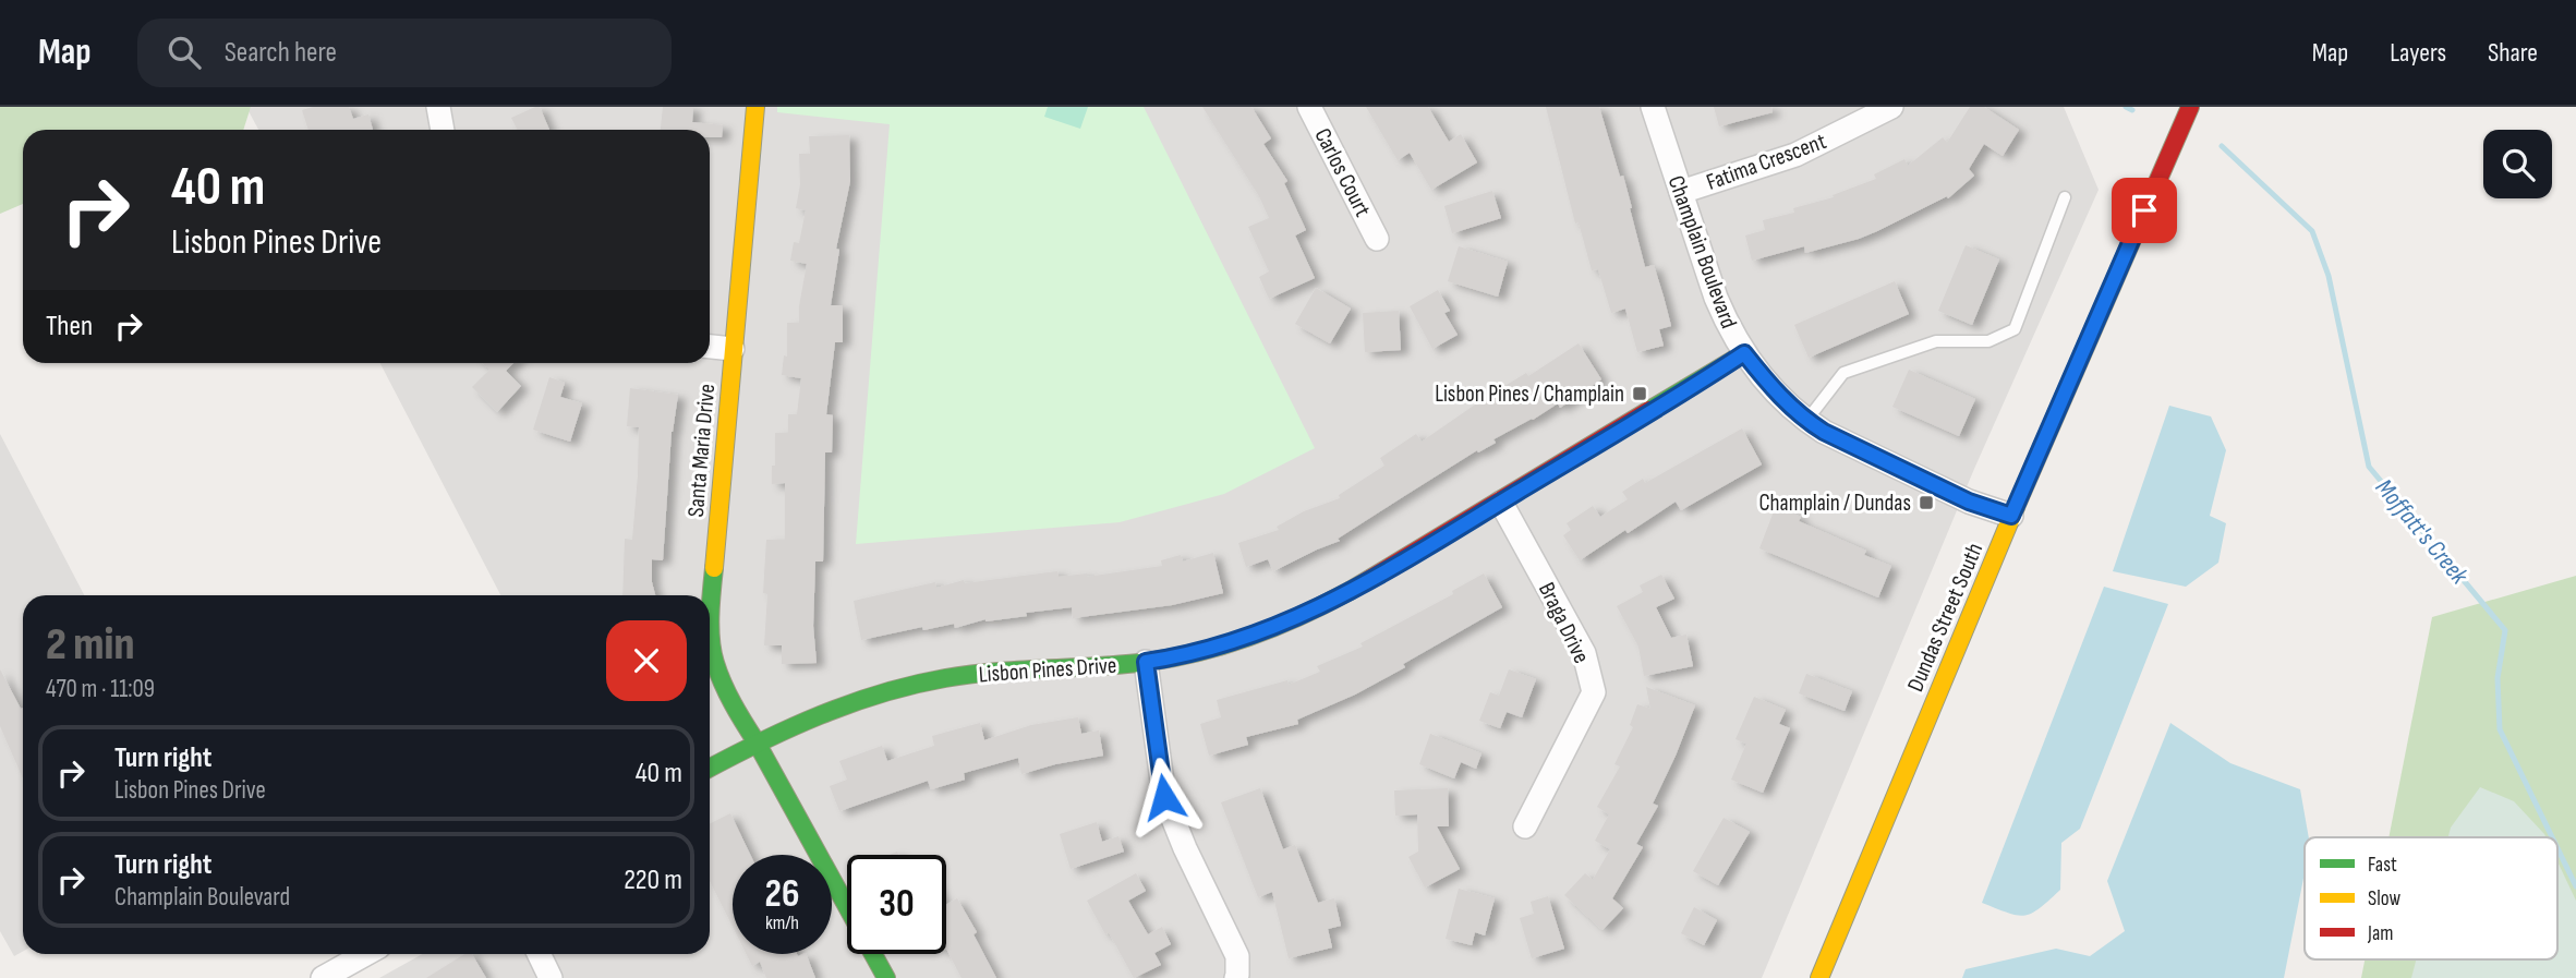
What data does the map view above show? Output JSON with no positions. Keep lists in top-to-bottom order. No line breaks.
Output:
{"streets":{"street":["Fatima Crescent","Carlos Court","Champlain Boulevard","Santa Maria Drive","Dundas Street South","Braga Drive","Lisbon Pines Drive"]},"crossings":[["Fatima Crescent","Champlain Boulevard"],["Champlain Boulevard","Dundas Street South"],["Champlain Boulevard","Lisbon Pines Drive"],["Santa Maria Drive","Lisbon Pines Drive"],["Braga Drive","Lisbon Pines Drive"]],"water":["Moffatt's Creek"],"places":{"transit":["Lisbon Pines / Champlain","Champlain / Dundas"]},"legend":["Fast","Slow","Jam"],"page":{"header":"Map","search":"Search here","nav":["Map","Layers","Share"],"turn":["40 m","Lisbon Pines Drive"],"then":"Then","heading":["2 min","470 m · 11:09"],"list":[{"name":"Turn right","note":"Lisbon Pines Drive","value":"40 m"},{"name":"Turn right","note":"Champlain Boulevard","value":"220 m"}],"speed":"26 km/h","limit":"30"}}
